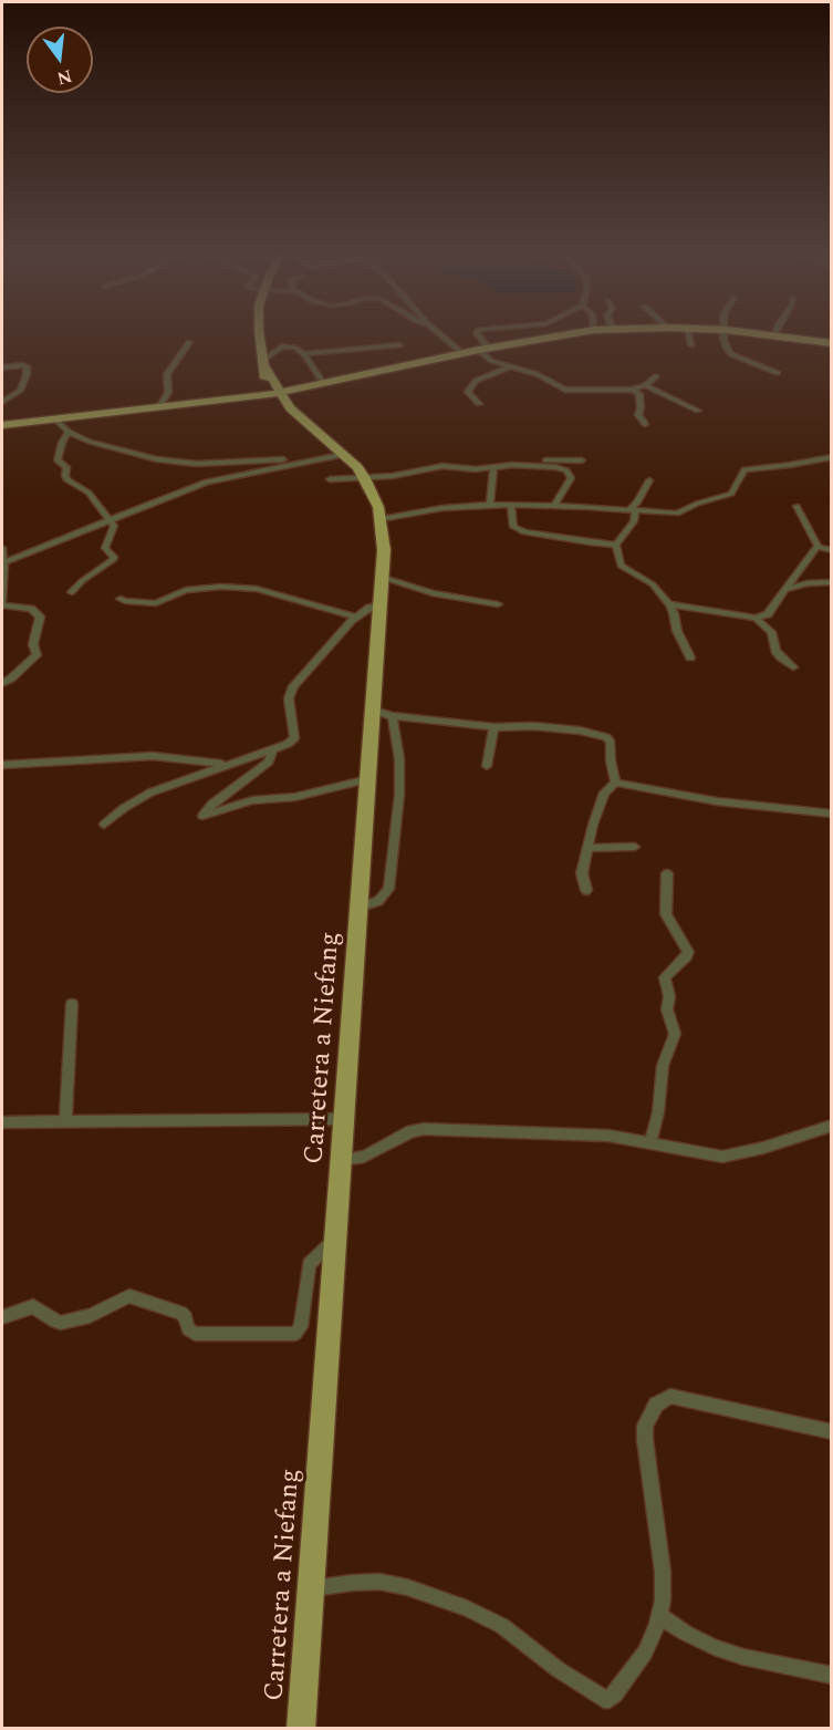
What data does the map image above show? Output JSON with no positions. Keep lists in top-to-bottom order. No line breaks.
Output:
{"streets":{"main road":["Carretera a Niefang"]},"north":"bottom"}
